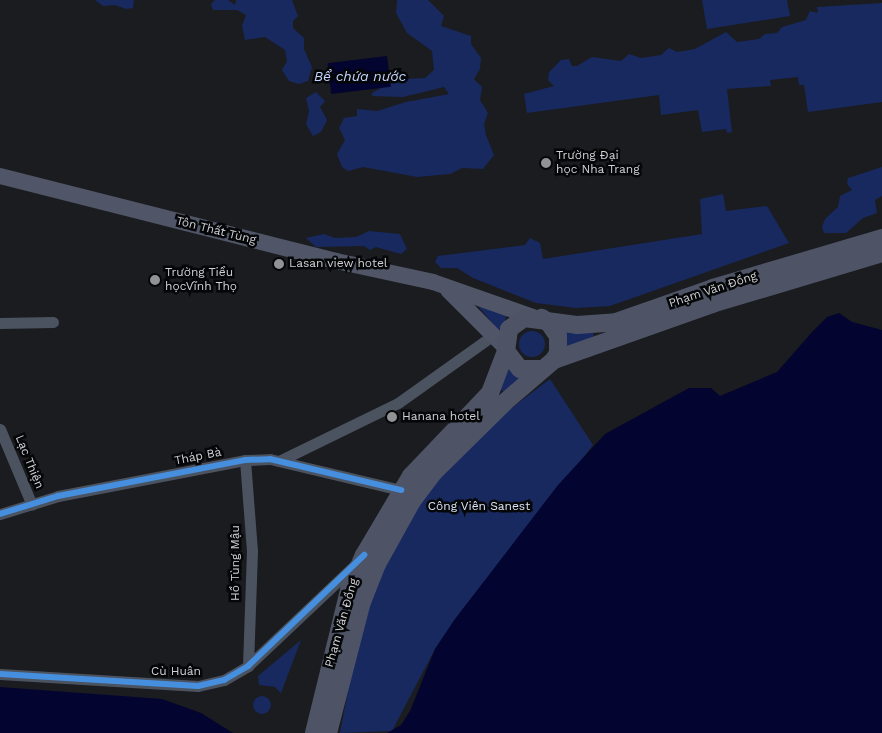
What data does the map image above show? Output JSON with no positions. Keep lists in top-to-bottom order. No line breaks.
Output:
{"streets":{"main road":["Tôn Thất Tùng","Phạm Văn Đồng"],"street":["Tháp Bà","Lạc Thiện","Hồ Tùng Mậu","Cù Huân"]},"crossings":[["Tôn Thất Tùng","Phạm Văn Đồng"],["Phạm Văn Đồng","Tháp Bà"],["Phạm Văn Đồng","Cù Huân"],["Tháp Bà","Lạc Thiện"],["Tháp Bà","Hồ Tùng Mậu"],["Hồ Tùng Mậu","Cù Huân"]],"water":["Bể chứa nước"],"parks":["Công Viên Sanest"],"places":["Trường Đại học Nha Trang","Lasan view hotel","Trường Tiểu họcVĩnh Thọ","Hanana hotel"]}
